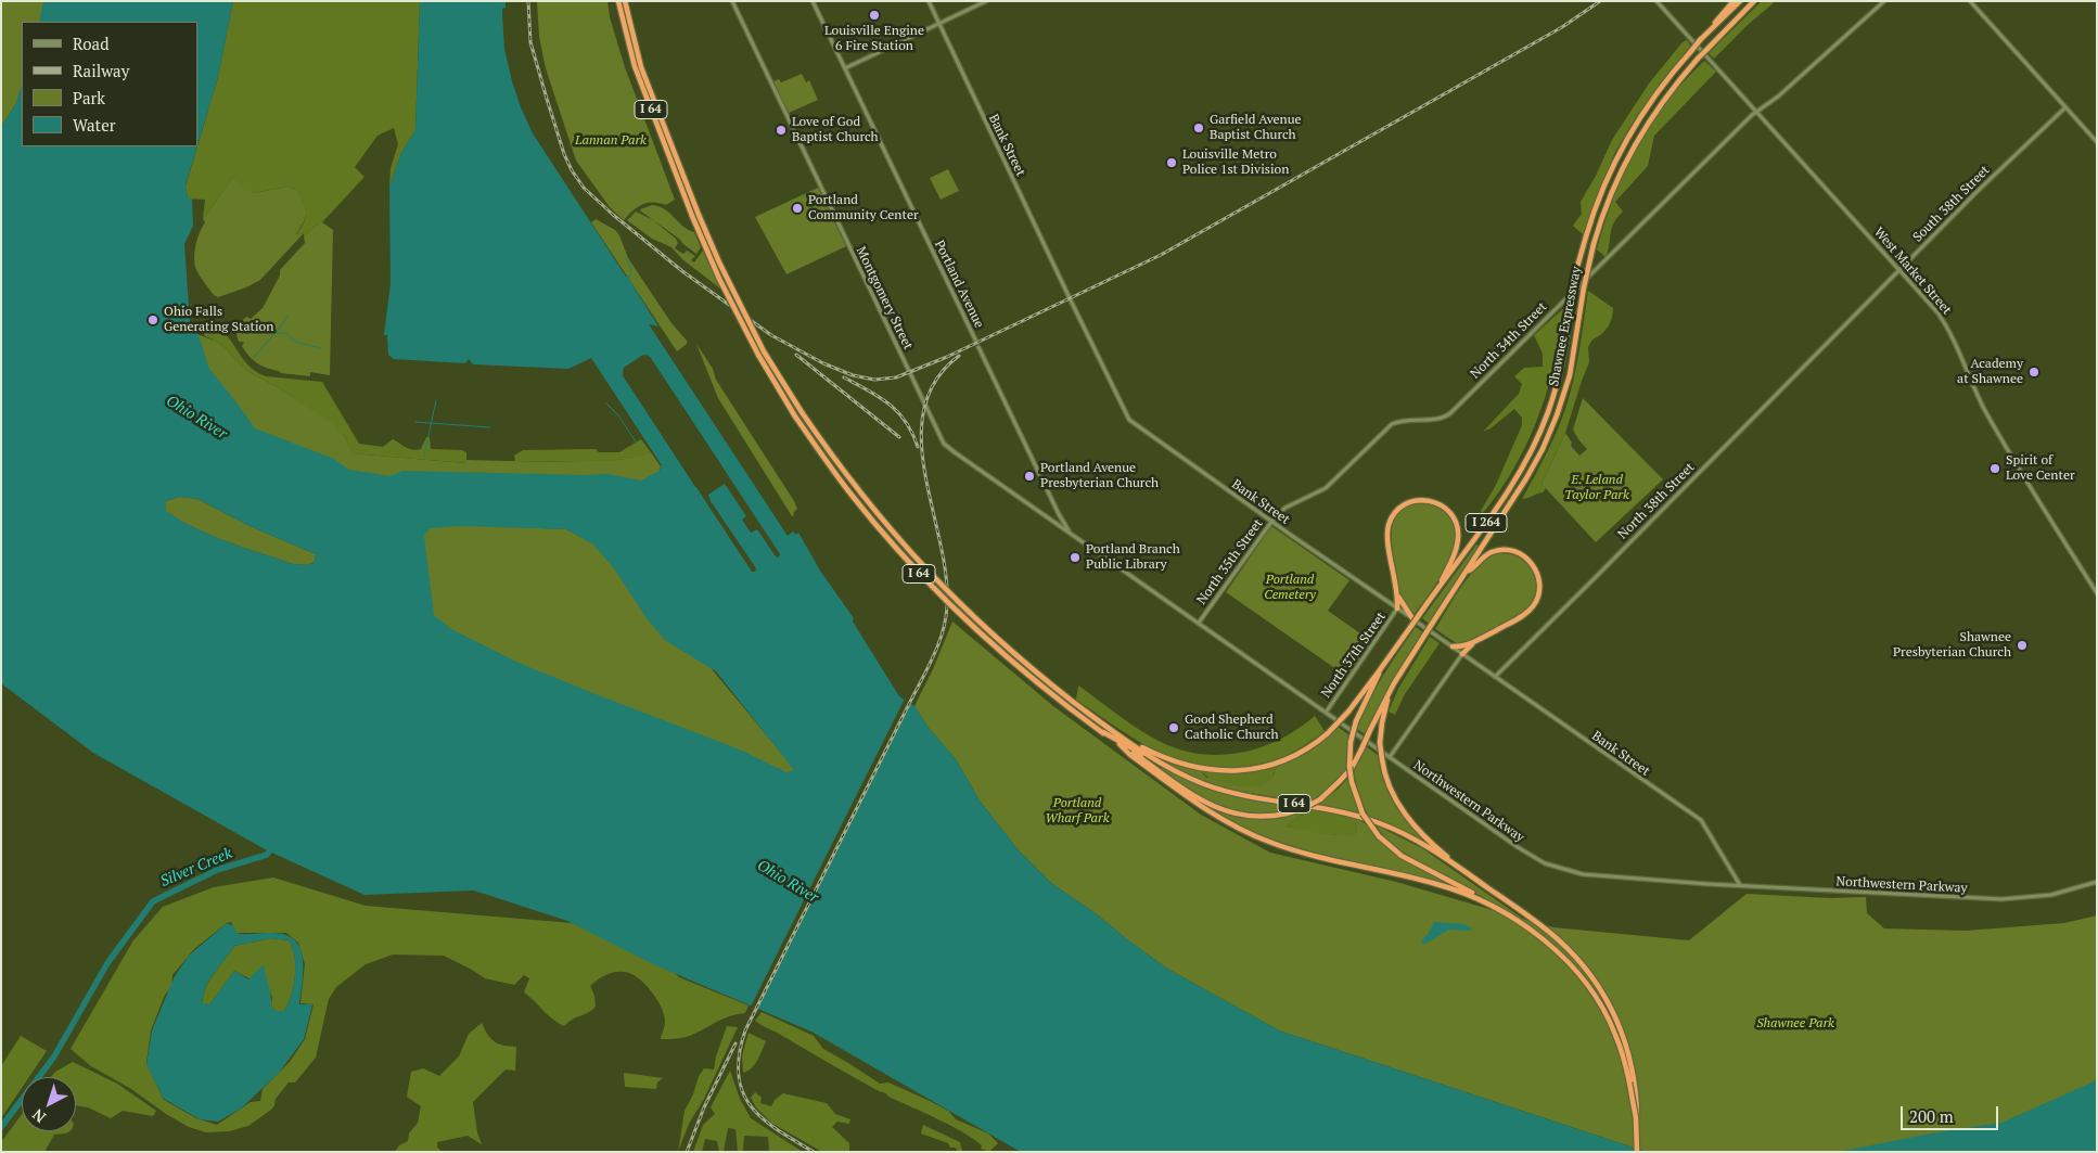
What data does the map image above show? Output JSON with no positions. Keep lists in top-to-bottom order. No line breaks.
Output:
{"streets":{"highway":["I 64","Shawnee Expressway","I 264"],"street":["Bank Street","South 38th Street","West Market Street","Portland Avenue","Montgomery Street","North 34th Street","North 38th Street","North 35th Street","North 37th Street","Northwestern Parkway"]},"crossings":[["Bank Street","North 38th Street"],["Bank Street","North 35th Street"],["Bank Street","North 37th Street"],["Bank Street","Northwestern Parkway"],["South 38th Street","West Market Street"],["South 38th Street","North 38th Street"],["West Market Street","North 34th Street"],["Portland Avenue","Northwestern Parkway"],["Montgomery Street","Northwestern Parkway"],["North 34th Street","North 35th Street"],["North 35th Street","Northwestern Parkway"],["North 37th Street","Northwestern Parkway"]],"water":["Ohio River","Silver Creek"],"parks":["Lannan Park","E. Leland Taylor Park","Portland Cemetery","Portland Wharf Park","Shawnee Park"],"places":["Louisville Engine 6 Fire Station","Garfield Avenue Baptist Church","Love of God Baptist Church","Louisville Metro Police 1st Division","Portland Community Center","Ohio Falls Generating Station","Academy at Shawnee","Spirit of Love Center","Portland Avenue Presbyterian Church","Portland Branch Public Library","Shawnee Presbyterian Church","Good Shepherd Catholic Church"],"legend":["Road","Railway","Park","Water"],"scale_bar":"200 m","north":"bottom left"}
